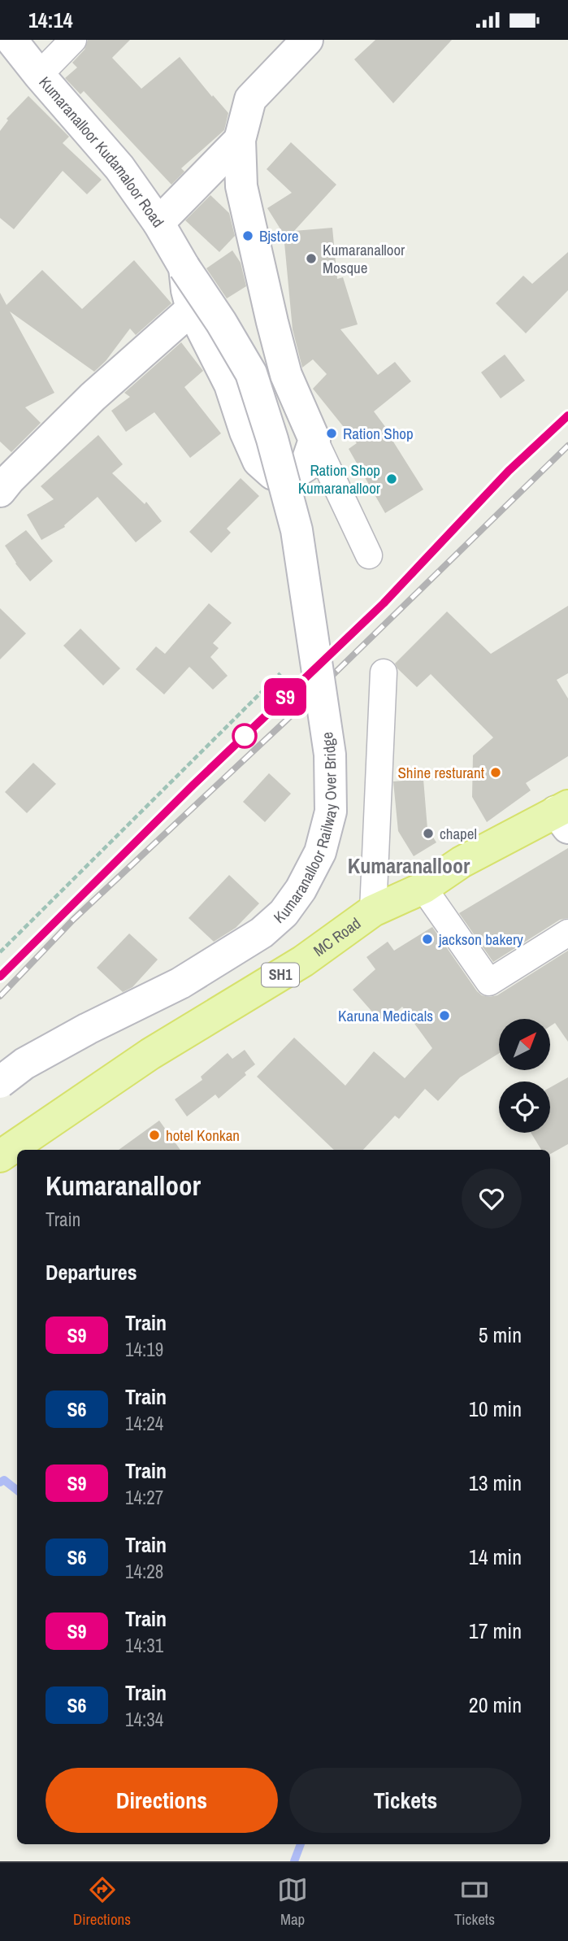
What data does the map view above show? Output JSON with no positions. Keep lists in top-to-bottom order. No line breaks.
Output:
{"streets":{"main road":["Kumaranalloor Kudamaloor Road","Kumaranalloor Railway Over Bridge","MC Road","SH1"]},"crossings":[["Kumaranalloor Kudamaloor Road","Kumaranalloor Railway Over Bridge"]],"districts":["Kumaranalloor"],"places":["Bjstore","Kumaranalloor Mosque","Ration Shop","Ration Shop Kumaranalloor","Shine resturant","chapel","jackson bakery","Karuna Medicals","hotel Konkan"],"north":"top right","page":{"status":"14:14","on_map":"S9","heading":[["Kumaranalloor","Train"],"Departures"],"list":[{"mark":"S9","name":"Train","note":"14:19","value":"5 min"},{"mark":"S6","name":"Train","note":"14:24","value":"10 min"},{"mark":"S9","name":"Train","note":"14:27","value":"13 min"},{"mark":"S6","name":"Train","note":"14:28","value":"14 min"},{"mark":"S9","name":"Train","note":"14:31","value":"17 min"},{"mark":"S6","name":"Train","note":"14:34","value":"20 min"}],"buttons":["Directions","Tickets"],"tabs":["Directions","Map","Tickets"]}}
